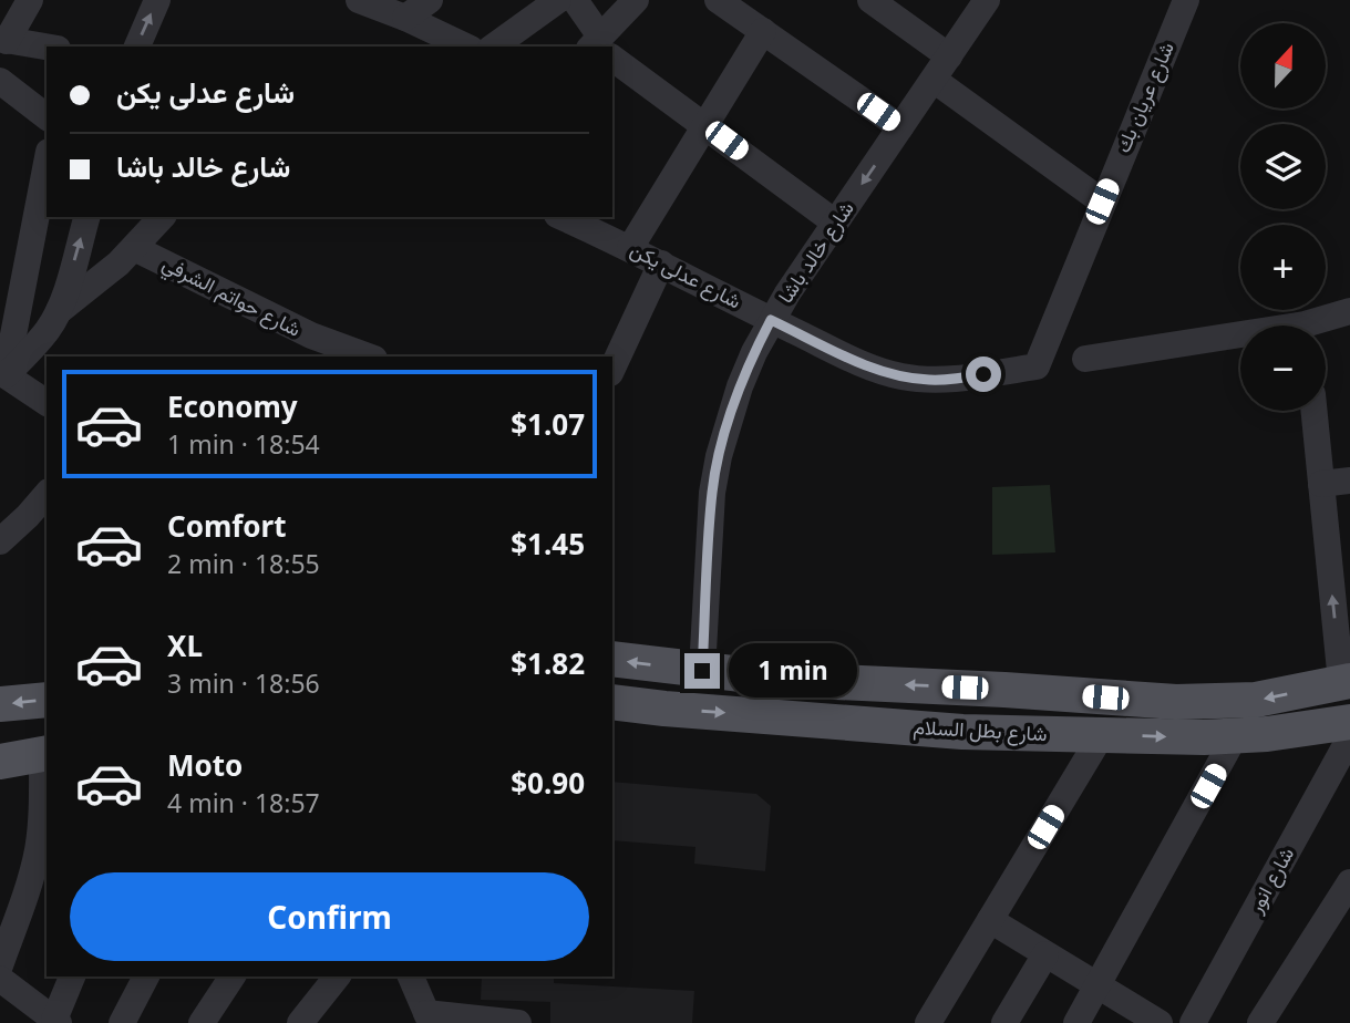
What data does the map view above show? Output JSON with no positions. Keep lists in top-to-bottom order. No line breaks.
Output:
{"streets":{"main road":["شارع بطل السلام"],"street":["شارع عريان بك","شارع خالد باشا","شارع عدلى يكن","شارع حواتم الشرفي","شارع انور"]},"crossings":[["شارع عريان بك","شارع عدلى يكن"],["شارع خالد باشا","شارع عدلى يكن"]],"north":"top","page":{"map_buttons":["+","−"],"banner":["شارع عدلى يكن","شارع خالد باشا"],"list":[{"name":"Economy","note":"1 min · 18:54","value":"$1.07"},{"name":"Comfort","note":"2 min · 18:55","value":"$1.45"},{"name":"XL","note":"3 min · 18:56","value":"$1.82"},{"name":"Moto","note":"4 min · 18:57","value":"$0.90"}],"bubble":"1 min","buttons":"Confirm"}}
